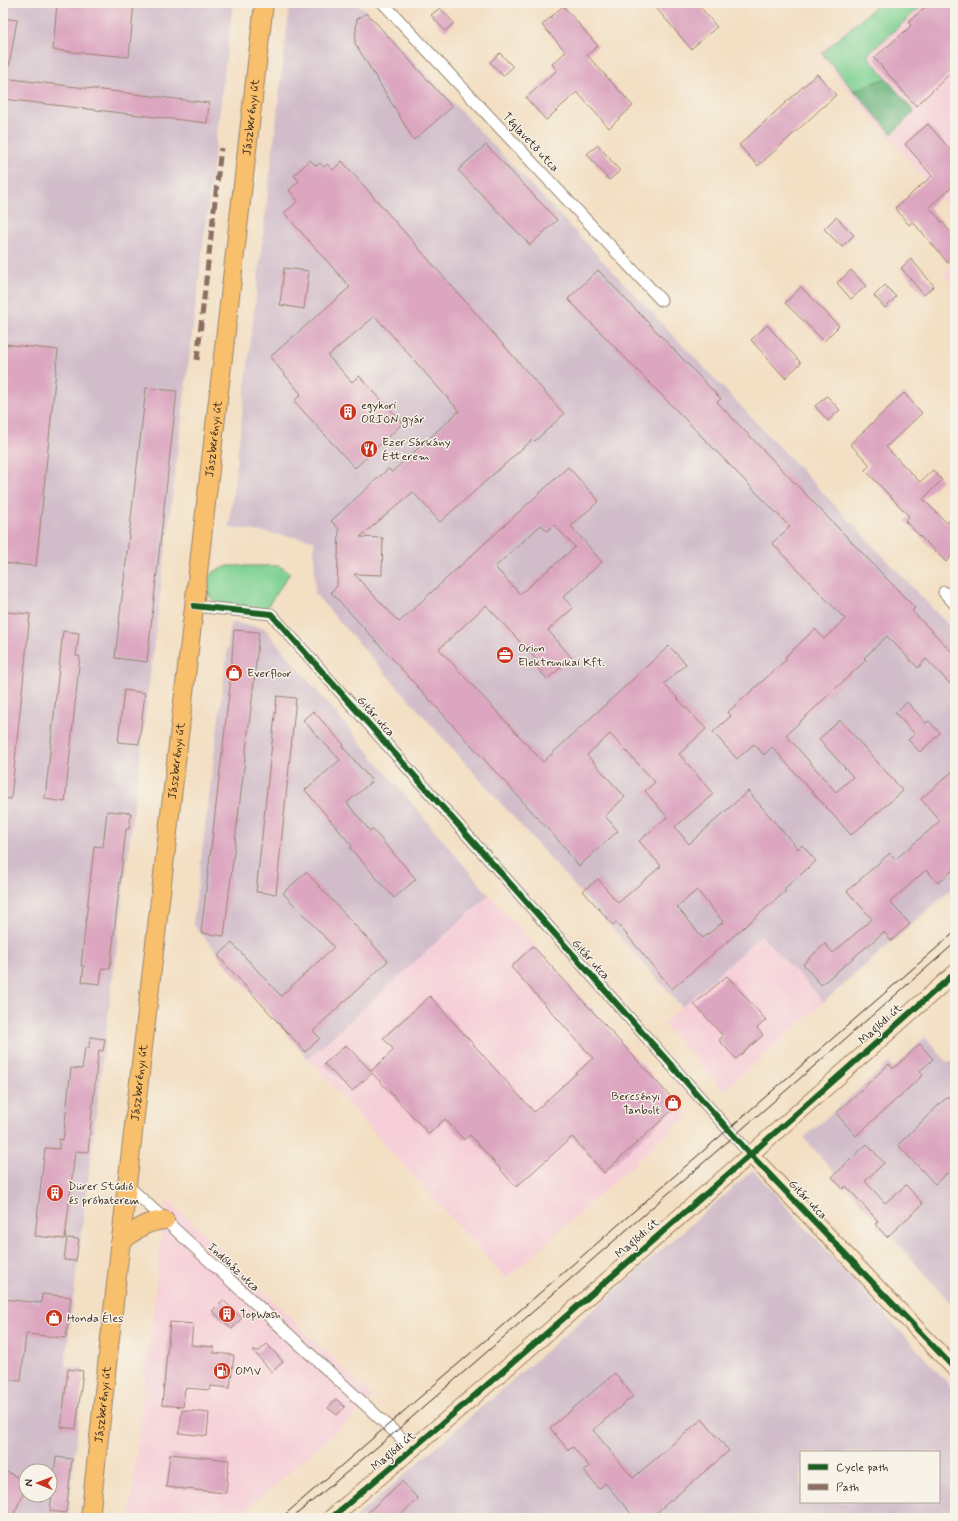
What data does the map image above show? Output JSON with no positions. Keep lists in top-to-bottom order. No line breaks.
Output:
{"streets":{"main road":["Jászberényi út"],"street":["Téglavető utca","Gitár utca","Maglódi út","Indóház utca"]},"crossings":[["Jászberényi út","Gitár utca"],["Jászberényi út","Indóház utca"],["Gitár utca","Maglódi út"],["Maglódi út","Indóház utca"]],"places":{"building":["egykori ORION gyár","Dürer Stúdió és próbaterem","TopWash"],"restaurant":["Ezer Sárkány Étterem"],"office":["Orion Elektronikai Kft."],"shop":["Everfloor","Bercsényi Tanbolt","Honda Éles"],"fuel station":["OMV"]},"legend":["Cycle path","Path"],"north":"left"}
